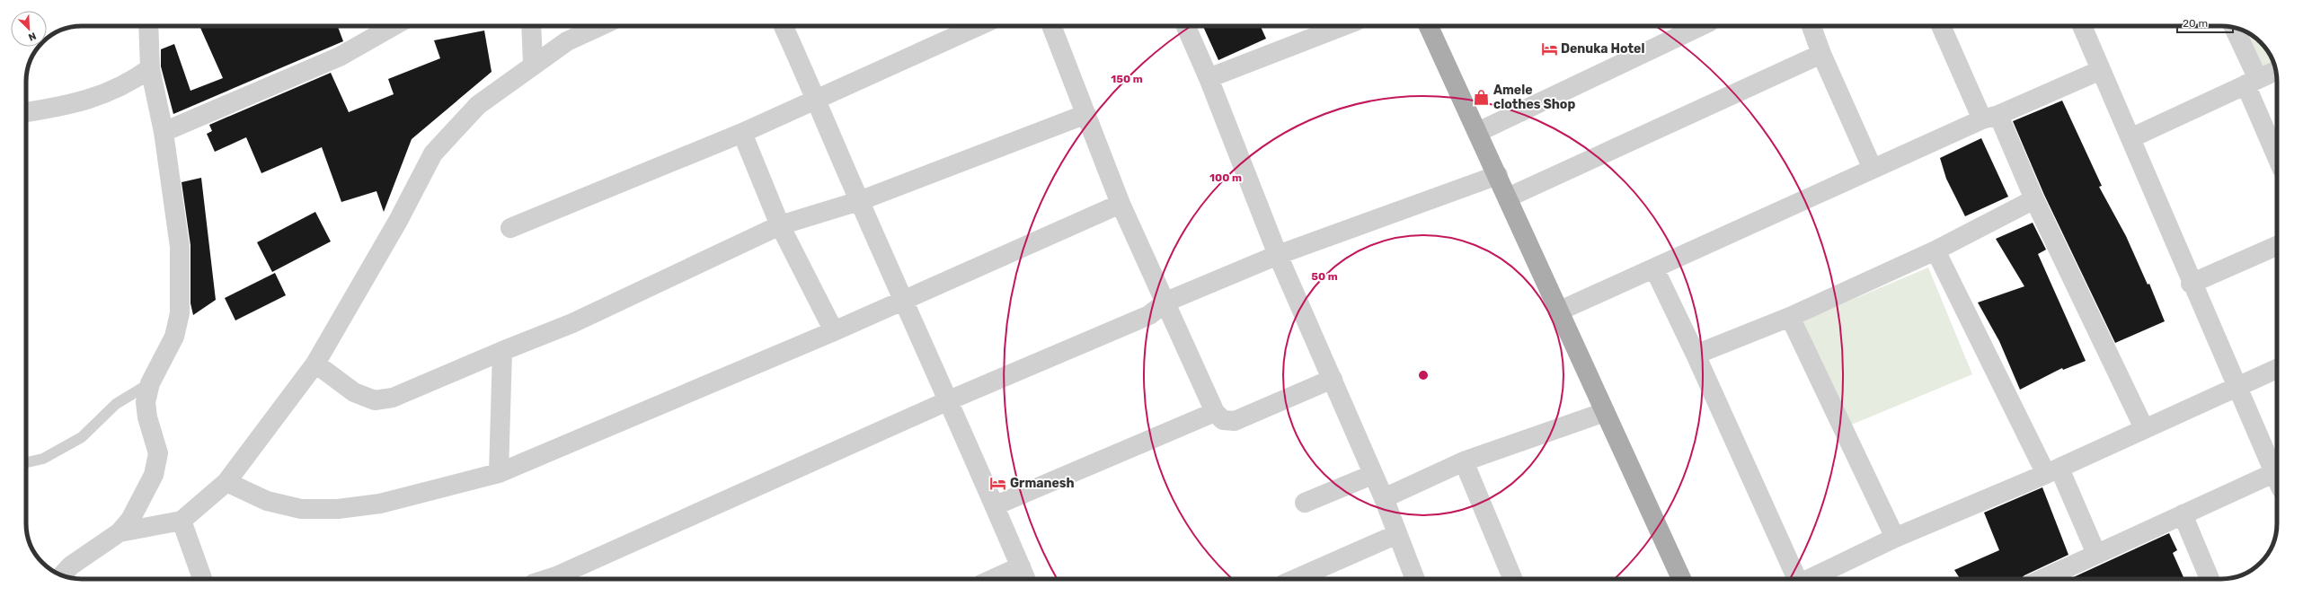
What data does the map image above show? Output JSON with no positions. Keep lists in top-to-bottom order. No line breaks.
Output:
{"places":{"hotel":["Denuka Hotel","Grmanesh"],"shop":["Amele clothes Shop"]},"scale_bar":"20 m","north":"bottom right","rings":["150 m","100 m","50 m"]}
